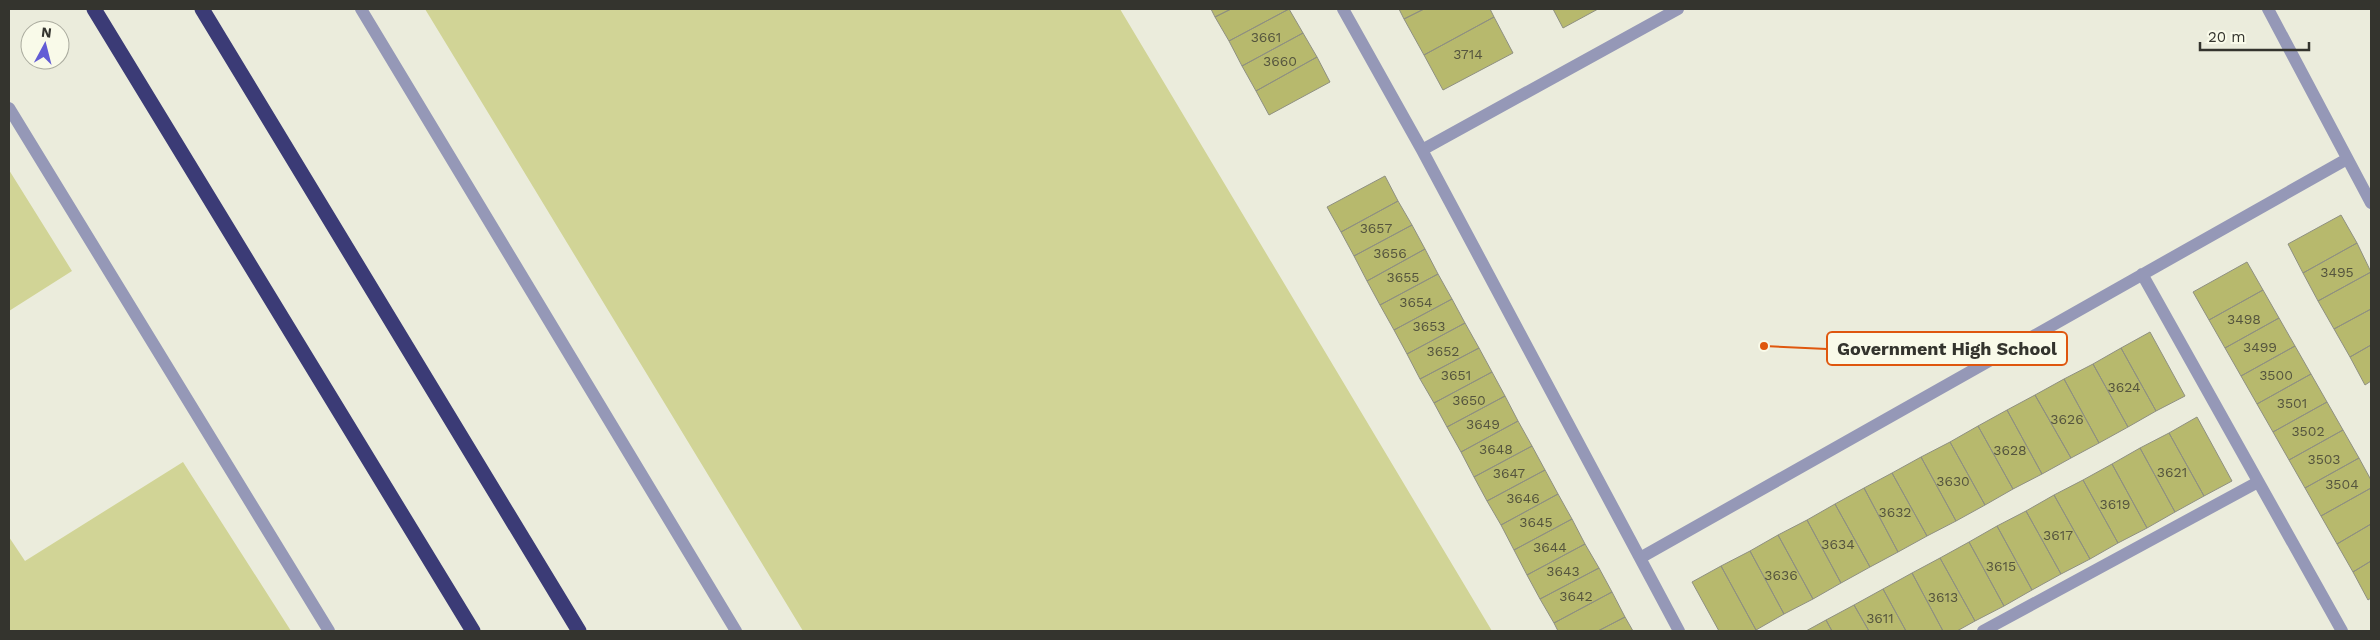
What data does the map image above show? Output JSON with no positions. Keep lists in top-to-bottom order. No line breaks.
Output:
{"places":["Government High School"],"house_numbers":["3661","3714","3660","3657","3656","3495","3655","3654","3498","3653","3499","3652","3651","3500","3624","3650","3501","3626","3649","3502","3648","3628","3503","3621","3647","3630","3504","3646","3619","3632","3645","3617","3634","3644","3615","3643","3636","3642","3613","3611"],"scale_bar":"20 m","north":"top"}
